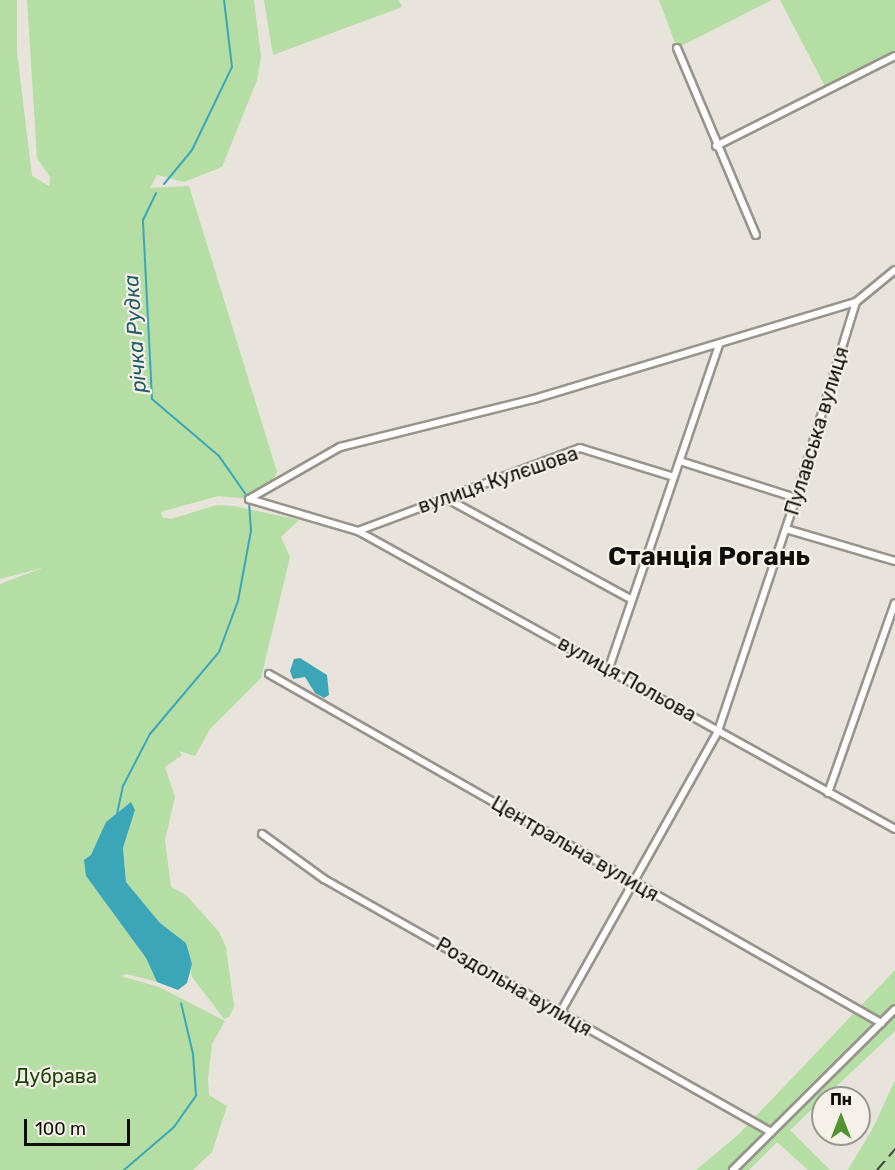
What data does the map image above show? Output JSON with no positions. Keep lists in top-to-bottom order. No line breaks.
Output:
{"streets":{"street":["Пулавська вулиця","вулиця Кулєшова","вулиця Польова","Центральна вулиця","Роздольна вулиця"]},"crossings":[["Пулавська вулиця","вулиця Польова"],["Пулавська вулиця","Центральна вулиця"],["Пулавська вулиця","Роздольна вулиця"],["вулиця Кулєшова","вулиця Польова"]],"districts":["Станція Рогань"],"water":["річка Рудка"],"parks":["Дубрава"],"scale_bar":"100 m","north":"top"}
